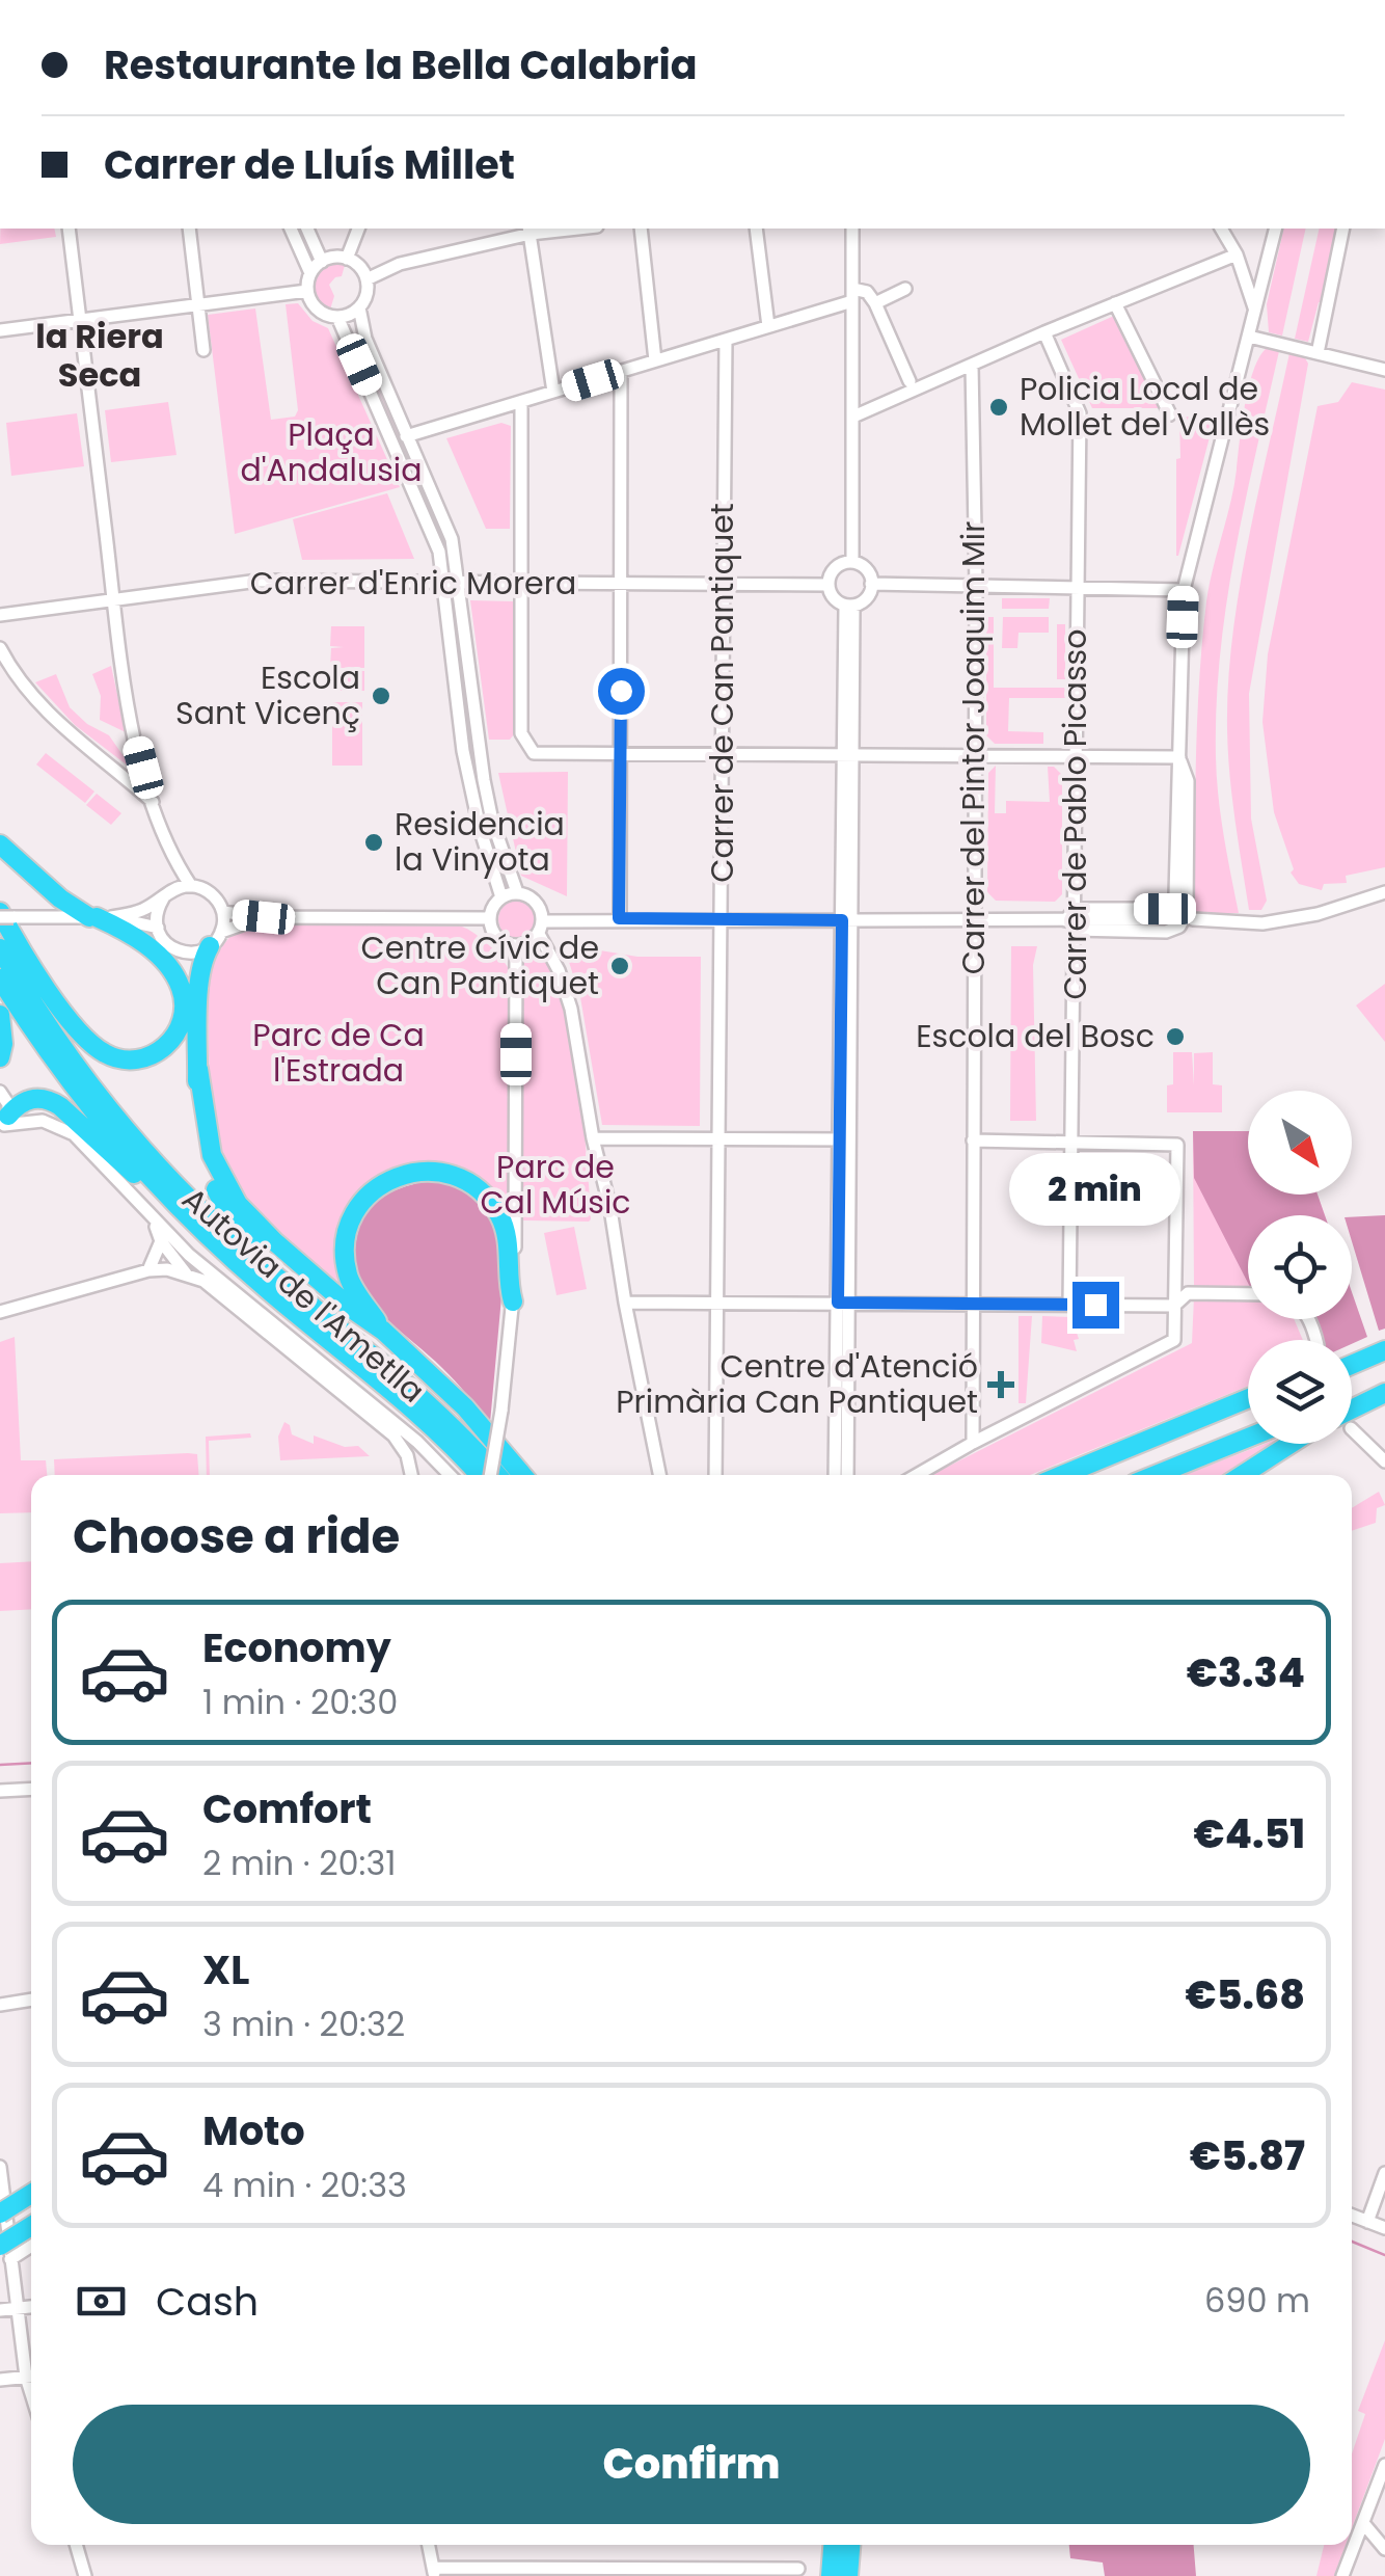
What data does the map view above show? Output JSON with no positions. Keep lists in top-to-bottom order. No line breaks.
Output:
{"streets":{"highway":["Autovia de l'Ametlla"],"street":["Carrer d'Enric Morera","Carrer de Can Pantiquet","Carrer del Pintor Joaquim Mir","Carrer de Pablo Picasso"]},"crossings":[["Carrer d'Enric Morera","Carrer de Can Pantiquet"]],"districts":["la Riera Seca"],"parks":["Plaça d'Andalusia","Parc de Ca l'Estrada","Parc de Cal Músic"],"places":{"other":["Policia Local de Mollet del Vallès","Escola Sant Vicenç","Residencia la Vinyota","Centre Cívic de Can Pantiquet","Escola del Bosc"],"health":["Centre d'Atenció Primària Can Pantiquet"]},"north":"bottom right","page":{"banner":["Restaurante la Bella Calabria","Carrer de Lluís Millet"],"bubble":"2 min","heading":"Choose a ride","list":[{"name":"Economy","note":"1 min · 20:30","value":"€3.34"},{"name":"Comfort","note":"2 min · 20:31","value":"€4.51"},{"name":"XL","note":"3 min · 20:32","value":"€5.68"},{"name":"Moto","note":"4 min · 20:33","value":"€5.87"}],"pay":["Cash","690 m"],"buttons":"Confirm"}}
